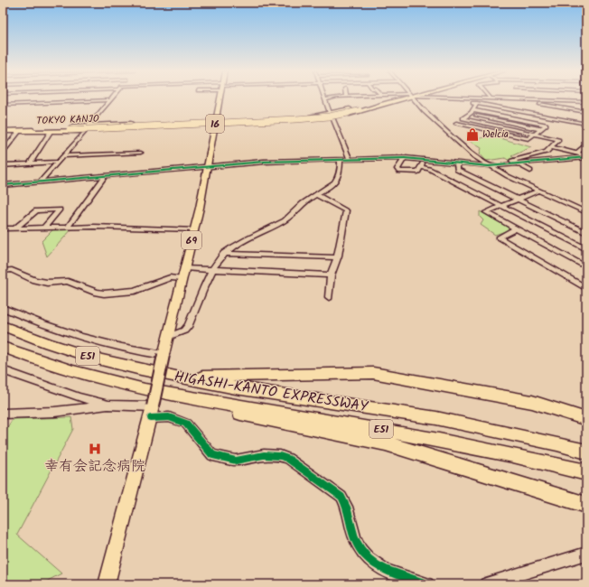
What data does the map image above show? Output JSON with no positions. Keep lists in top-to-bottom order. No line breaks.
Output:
{"streets":{"highway":["TOKYO KANJO","16","E51","HIGASHI-KANTO EXPRESSWAY"],"main road":["69"]},"crossings":[["TOKYO KANJO","16"],["16","69"]],"places":{"shop":["Welcia"],"hospital":["幸有会記念病院"]}}
